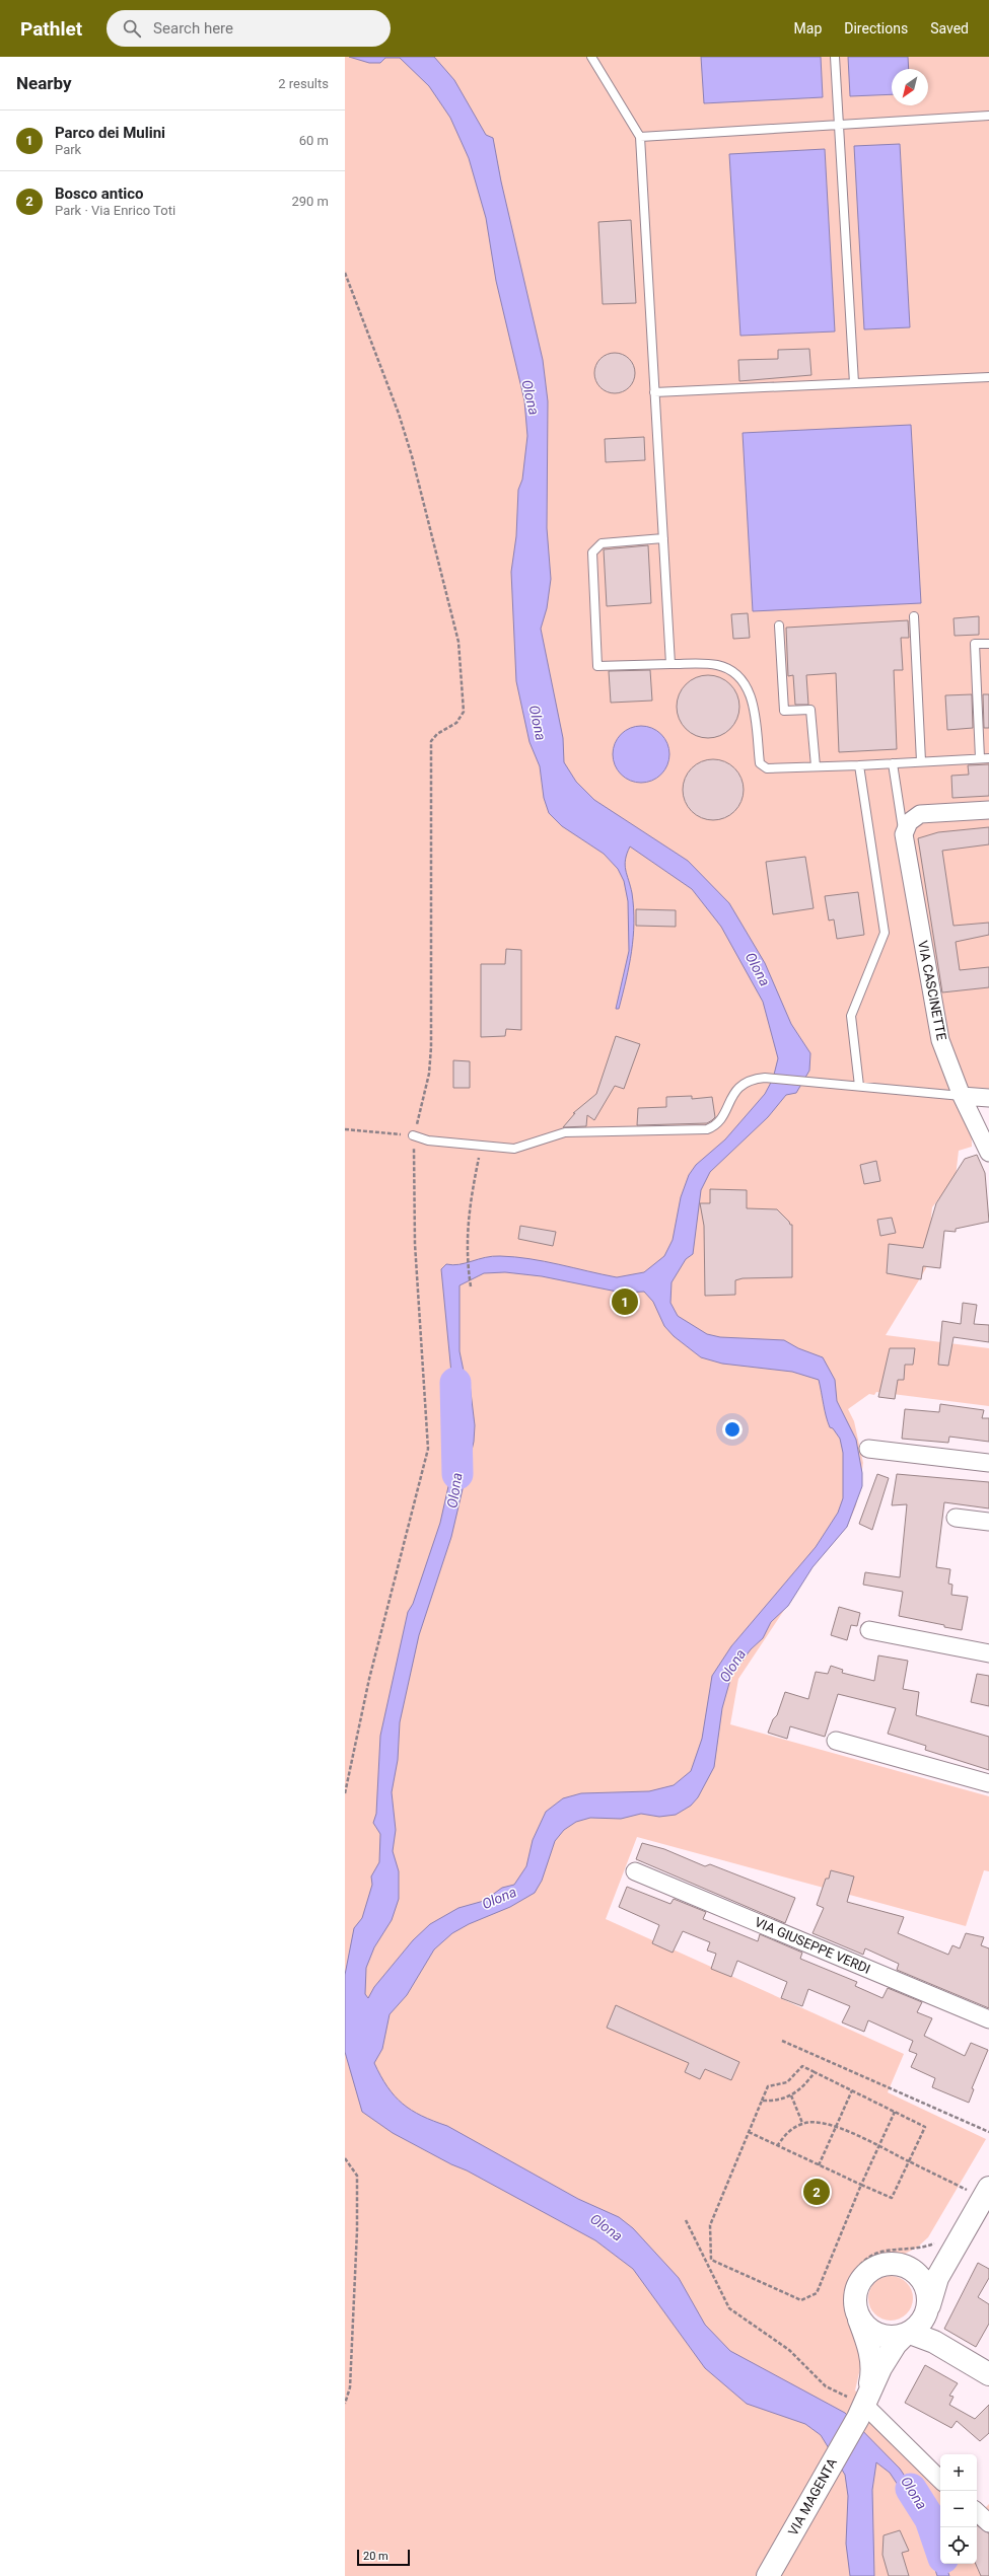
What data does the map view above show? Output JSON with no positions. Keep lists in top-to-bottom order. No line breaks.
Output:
{"streets":{"street":["VIA CASCINETTE","VIA GIUSEPPE VERDI","VIA MAGENTA"]},"water":["Olona"],"scale_bar":"20 m","north":"bottom left","page":{"header":"Pathlet","search":"Search here","nav":["Map","Directions","Saved"],"heading":["Nearby","2 results"],"list":[{"mark":"1","name":"Parco dei Mulini","note":"Park","value":"60 m"},{"mark":"2","name":"Bosco antico","note":"Park · Via Enrico Toti","value":"290 m"}],"pins":["1","2"],"map_buttons":["+","−"],"scale":"20 m"}}
